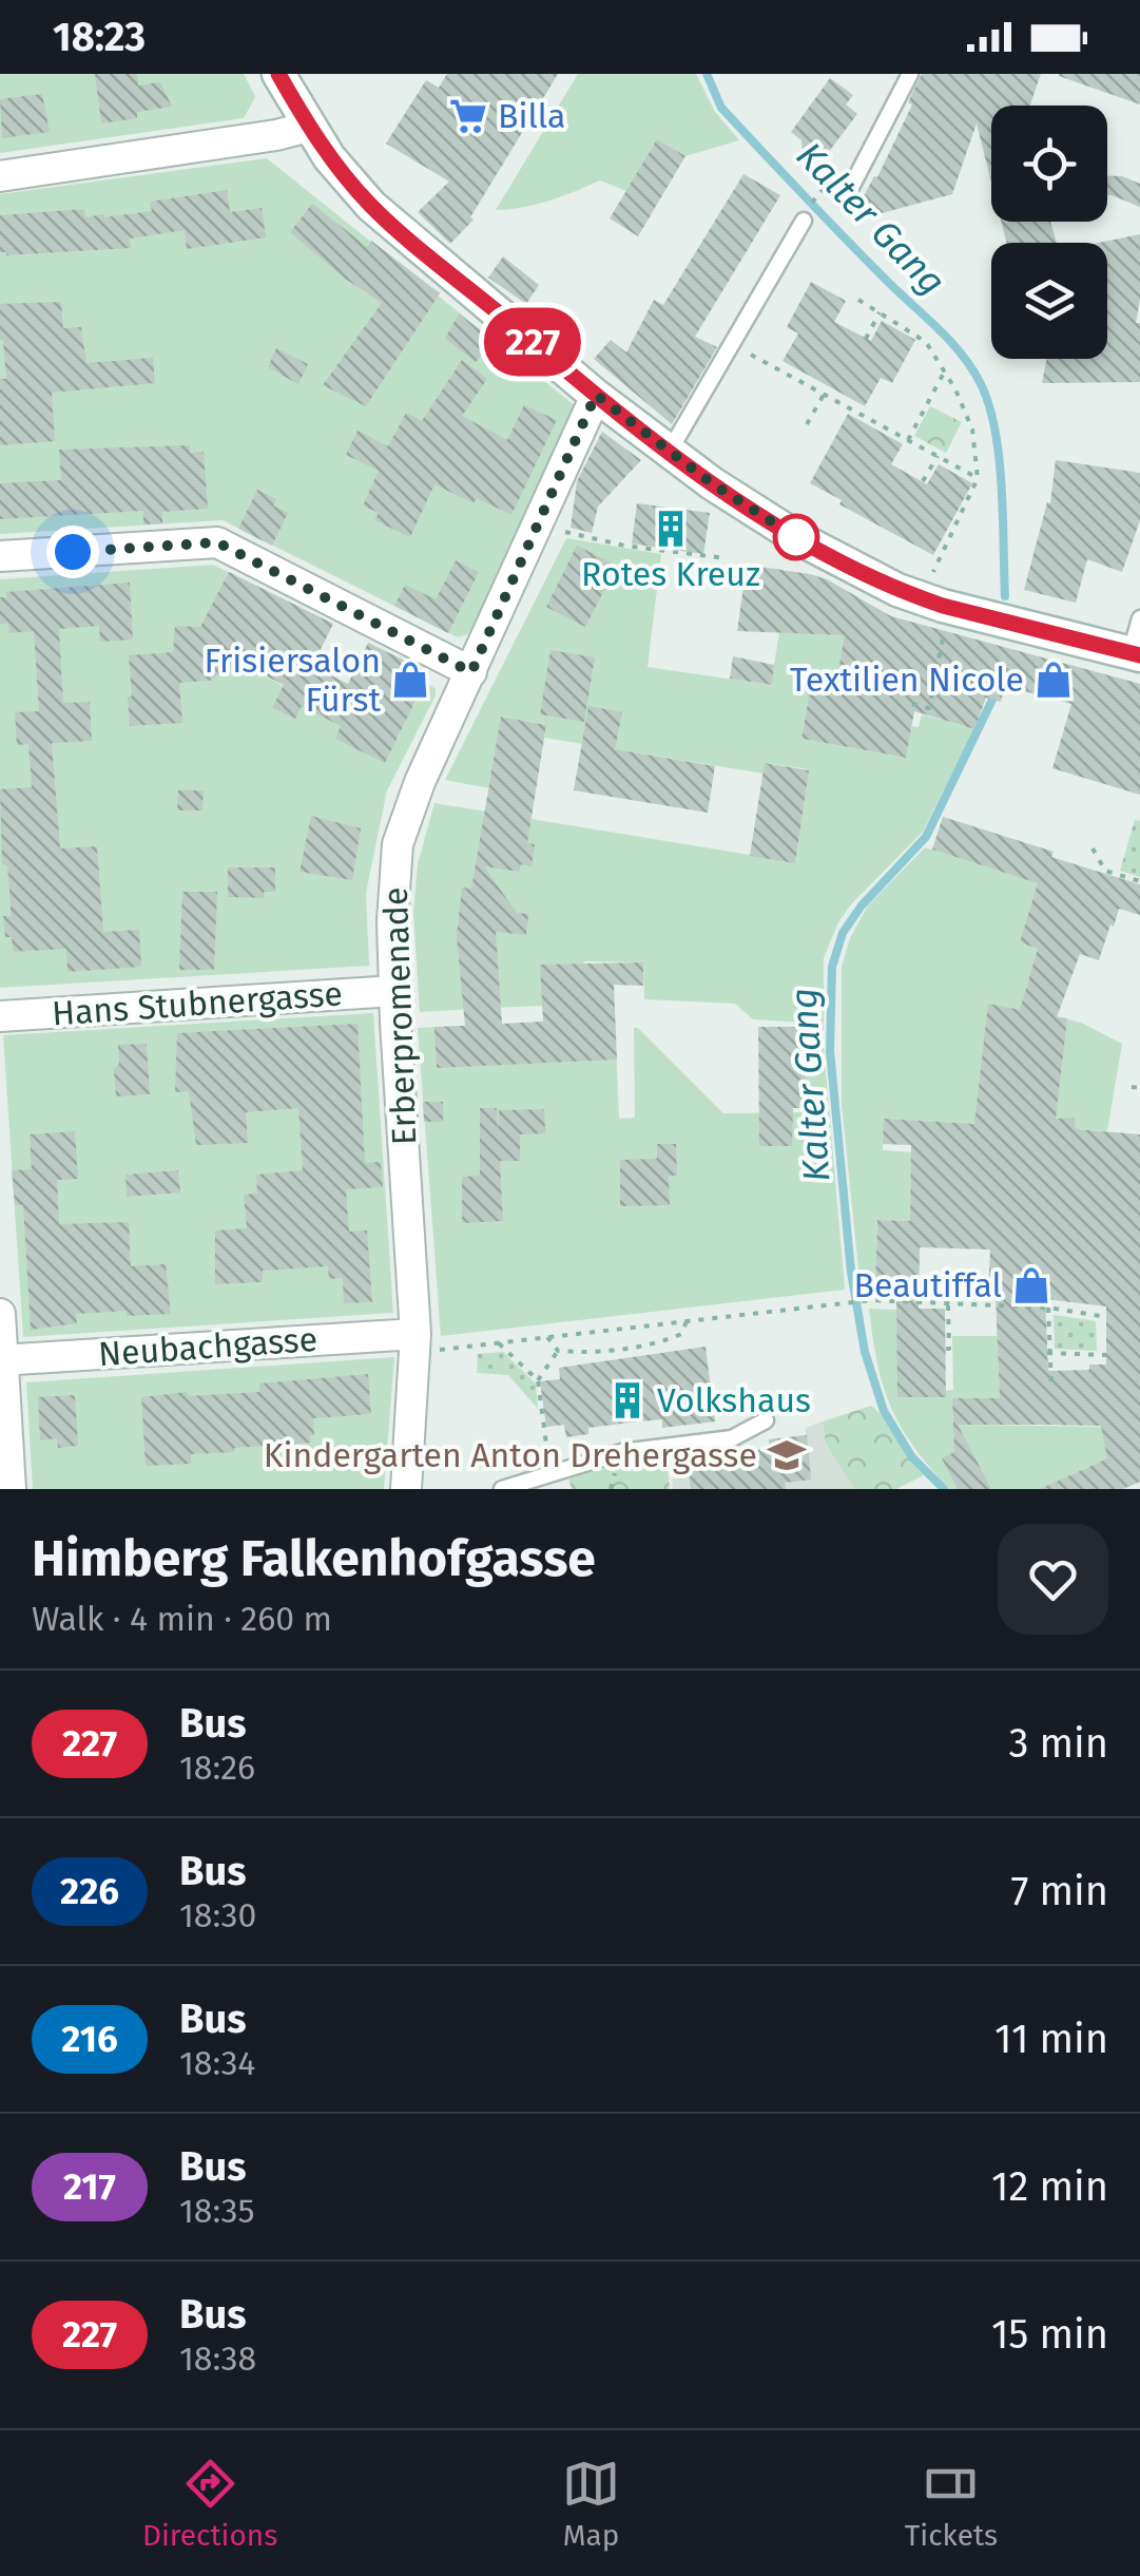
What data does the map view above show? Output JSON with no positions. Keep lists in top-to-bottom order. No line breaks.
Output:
{"streets":{"street":["Hans Stubnergasse","Erberpromenade","Neubachgasse"]},"crossings":[["Hans Stubnergasse","Erberpromenade"],["Erberpromenade","Neubachgasse"]],"water":["Kalter Gang"],"places":{"supermarket":["Billa"],"building":["Rotes Kreuz","Volkshaus"],"shop":["Frisiersalon Fürst","Textilien Nicole","Beautiffal"],"school or university":["Kindergarten Anton Drehergasse"]},"lines":["bus line 227"],"page":{"status":"18:23","on_map":"227","heading":["Himberg Falkenhofgasse","Walk · 4 min · 260 m"],"list":[{"mark":"227","name":"Bus","note":"18:26","value":"3 min"},{"mark":"226","name":"Bus","note":"18:30","value":"7 min"},{"mark":"216","name":"Bus","note":"18:34","value":"11 min"},{"mark":"217","name":"Bus","note":"18:35","value":"12 min"},{"mark":"227","name":"Bus","note":"18:38","value":"15 min"}],"tabs":["Directions","Map","Tickets"]}}
